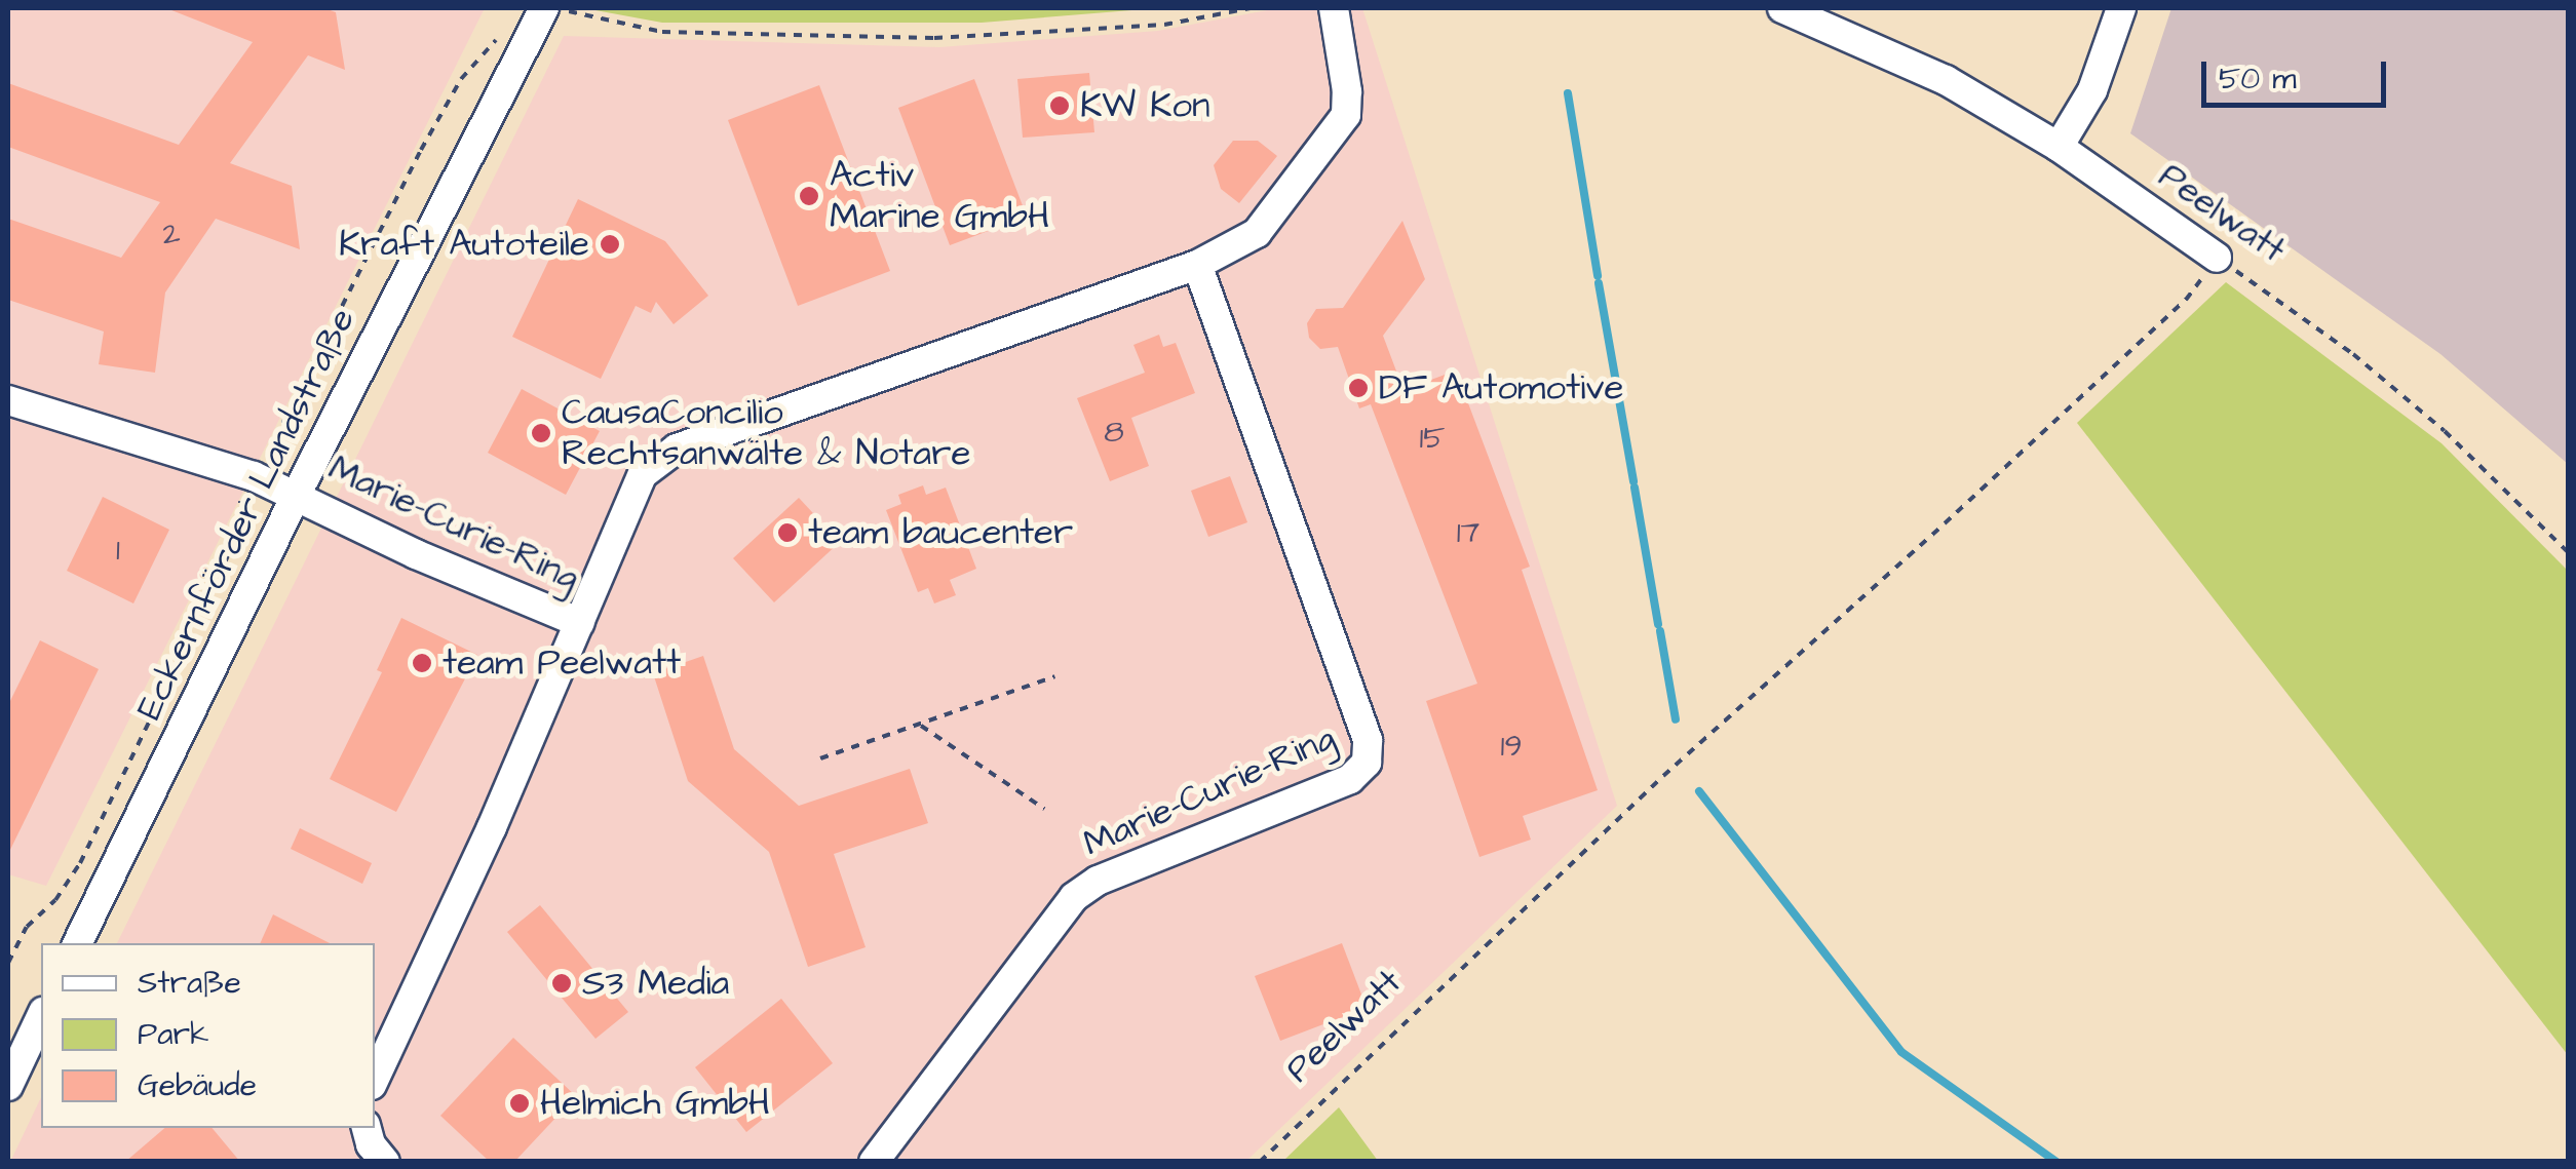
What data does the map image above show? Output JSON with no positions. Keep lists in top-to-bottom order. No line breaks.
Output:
{"streets":{"street":["Peelwatt","Eckernförder Landstraße","Marie-Curie-Ring"]},"crossings":[["Eckernförder Landstraße","Marie-Curie-Ring"]],"places":["KW Kon","Activ Marine GmbH","Kraft Autoteile","DF Automotive","CausaConcilio Rechtsanwälte & Notare","team baucenter","team Peelwatt","S3 Media","Helmich GmbH"],"house_numbers":["2","8","15","17","1","19"],"legend":["Straße","Park","Gebäude"],"scale_bar":"50 m"}
